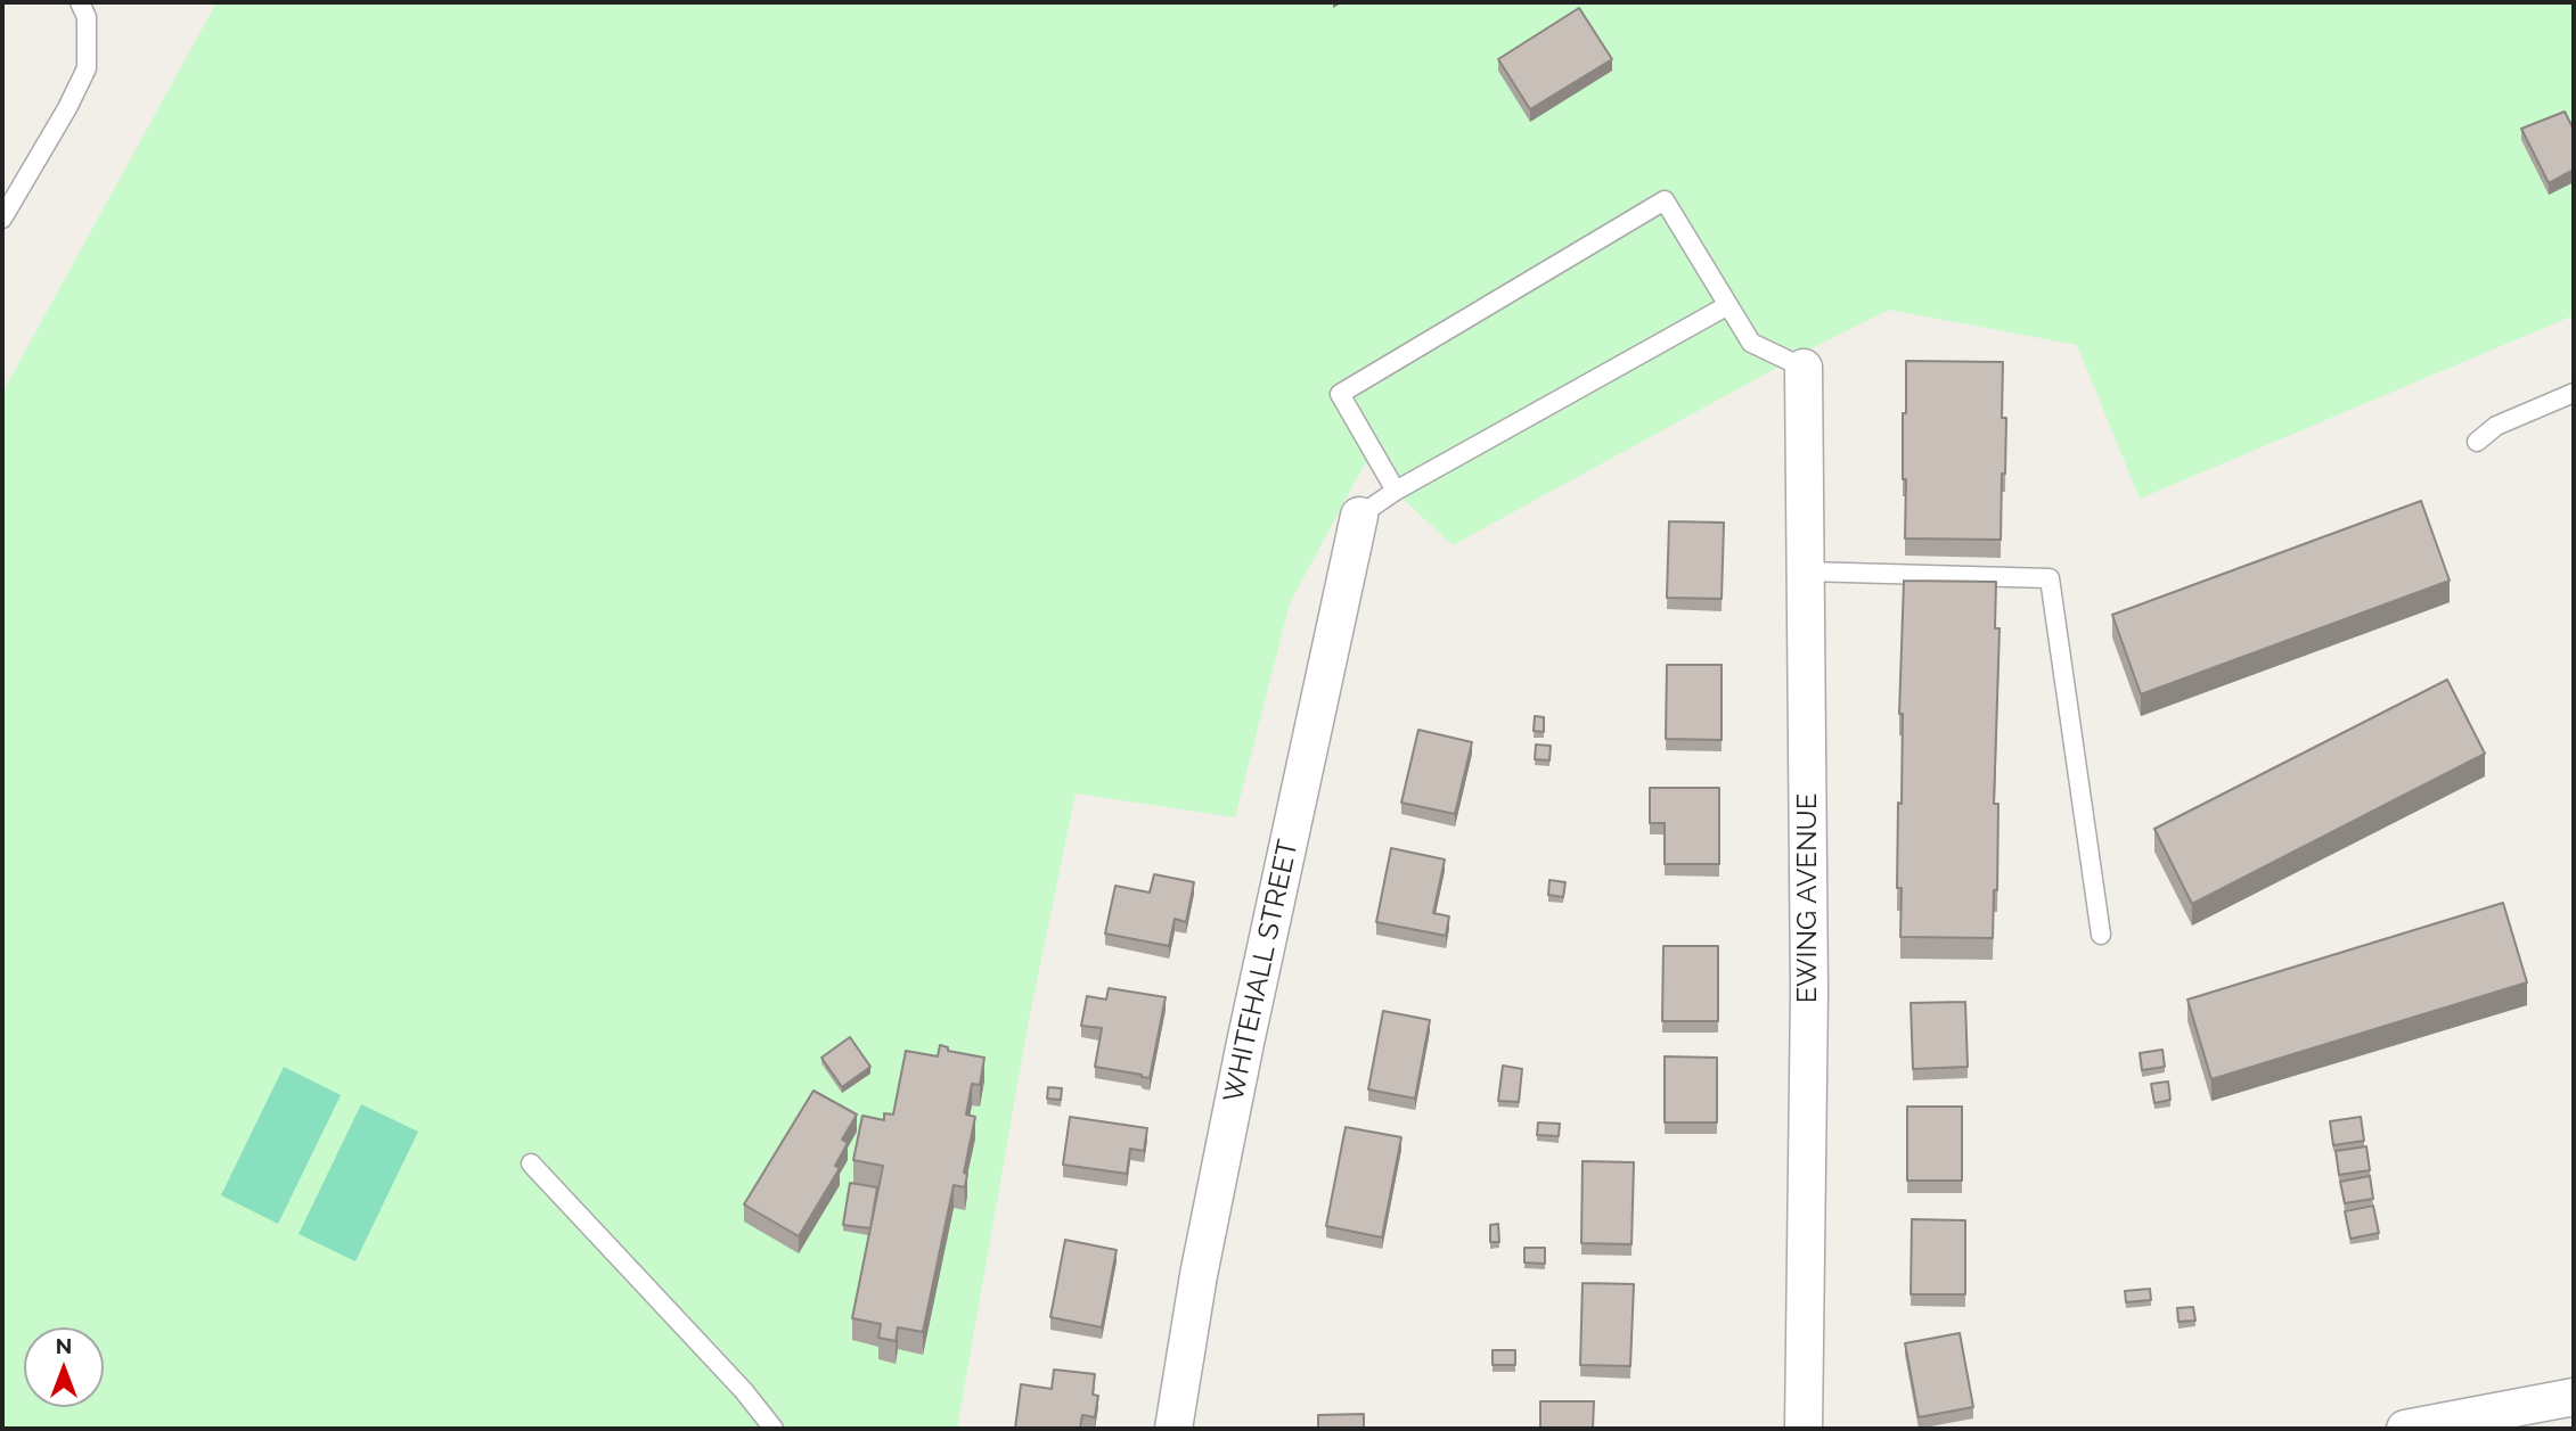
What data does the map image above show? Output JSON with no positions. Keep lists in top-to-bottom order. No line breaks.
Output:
{"streets":{"street":["EWING AVENUE","WHITEHALL STREET"]},"north":"top"}
